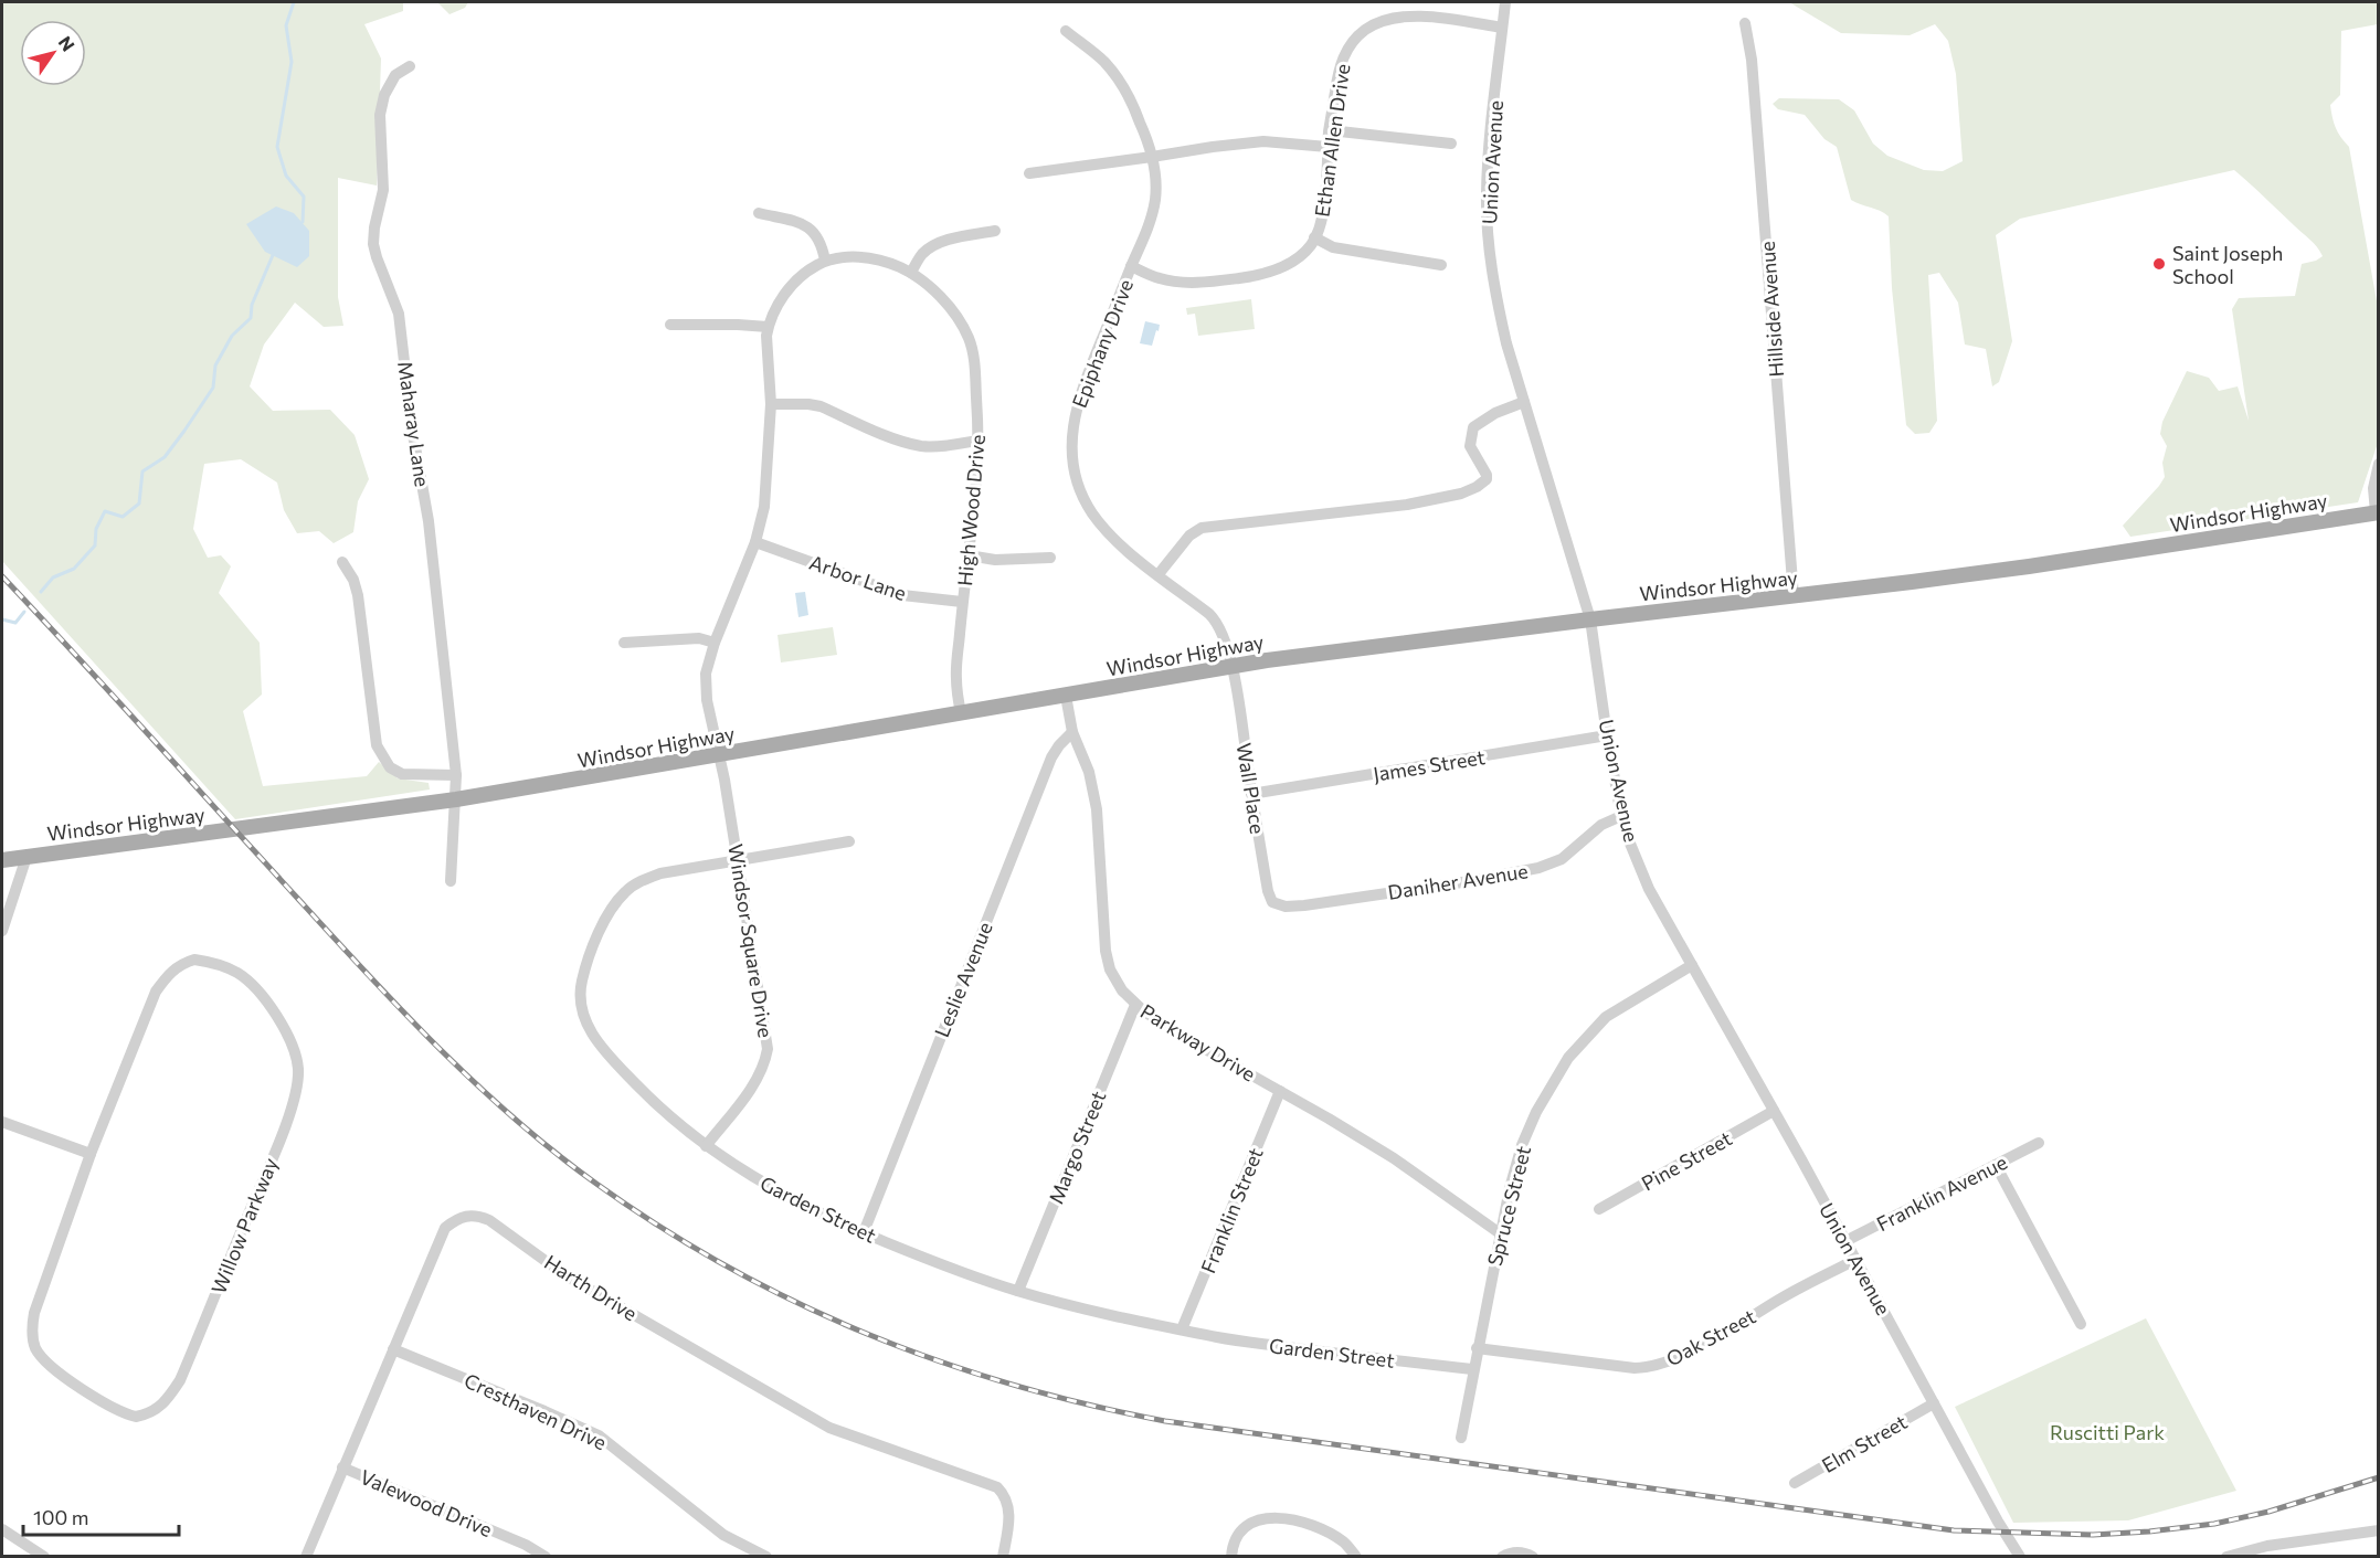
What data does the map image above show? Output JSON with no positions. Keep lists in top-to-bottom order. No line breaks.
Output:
{"streets":{"main road":["Windsor Highway"],"street":["Ethan Allen Drive","Union Avenue","Hillside Avenue","Epiphany Drive","Maharay Lane","High Wood Drive","Arbor Lane","James Street","Wall Place","Daniher Avenue","Windsor Square Drive","Leslie Avenue","Parkway Drive","Margo Street","Pine Street","Franklin Avenue","Spruce Street","Garden Street","Franklin Street","Willow Parkway","Harth Drive","Oak Street","Cresthaven Drive","Elm Street","Valewood Drive"]},"crossings":[["Ethan Allen Drive","Union Avenue"],["Ethan Allen Drive","Epiphany Drive"],["Union Avenue","Windsor Highway"],["Union Avenue","James Street"],["Union Avenue","Daniher Avenue"],["Union Avenue","Pine Street"],["Union Avenue","Franklin Avenue"],["Union Avenue","Spruce Street"],["Union Avenue","Oak Street"],["Union Avenue","Elm Street"],["Hillside Avenue","Windsor Highway"],["Epiphany Drive","Windsor Highway"],["Epiphany Drive","Wall Place"],["Maharay Lane","Windsor Highway"],["High Wood Drive","Windsor Highway"],["High Wood Drive","Arbor Lane"],["High Wood Drive","Windsor Square Drive"],["Windsor Highway","Wall Place"],["Windsor Highway","Windsor Square Drive"],["Windsor Highway","Parkway Drive"],["James Street","Wall Place"],["Wall Place","Daniher Avenue"],["Windsor Square Drive","Garden Street"],["Leslie Avenue","Parkway Drive"],["Leslie Avenue","Garden Street"],["Parkway Drive","Margo Street"],["Parkway Drive","Spruce Street"],["Parkway Drive","Franklin Street"],["Margo Street","Garden Street"],["Spruce Street","Garden Street"],["Spruce Street","Oak Street"],["Garden Street","Franklin Street"],["Harth Drive","Cresthaven Drive"],["Harth Drive","Valewood Drive"]],"parks":["Ruscitti Park"],"places":["Saint Joseph School"],"scale_bar":"100 m","north":"top right"}
